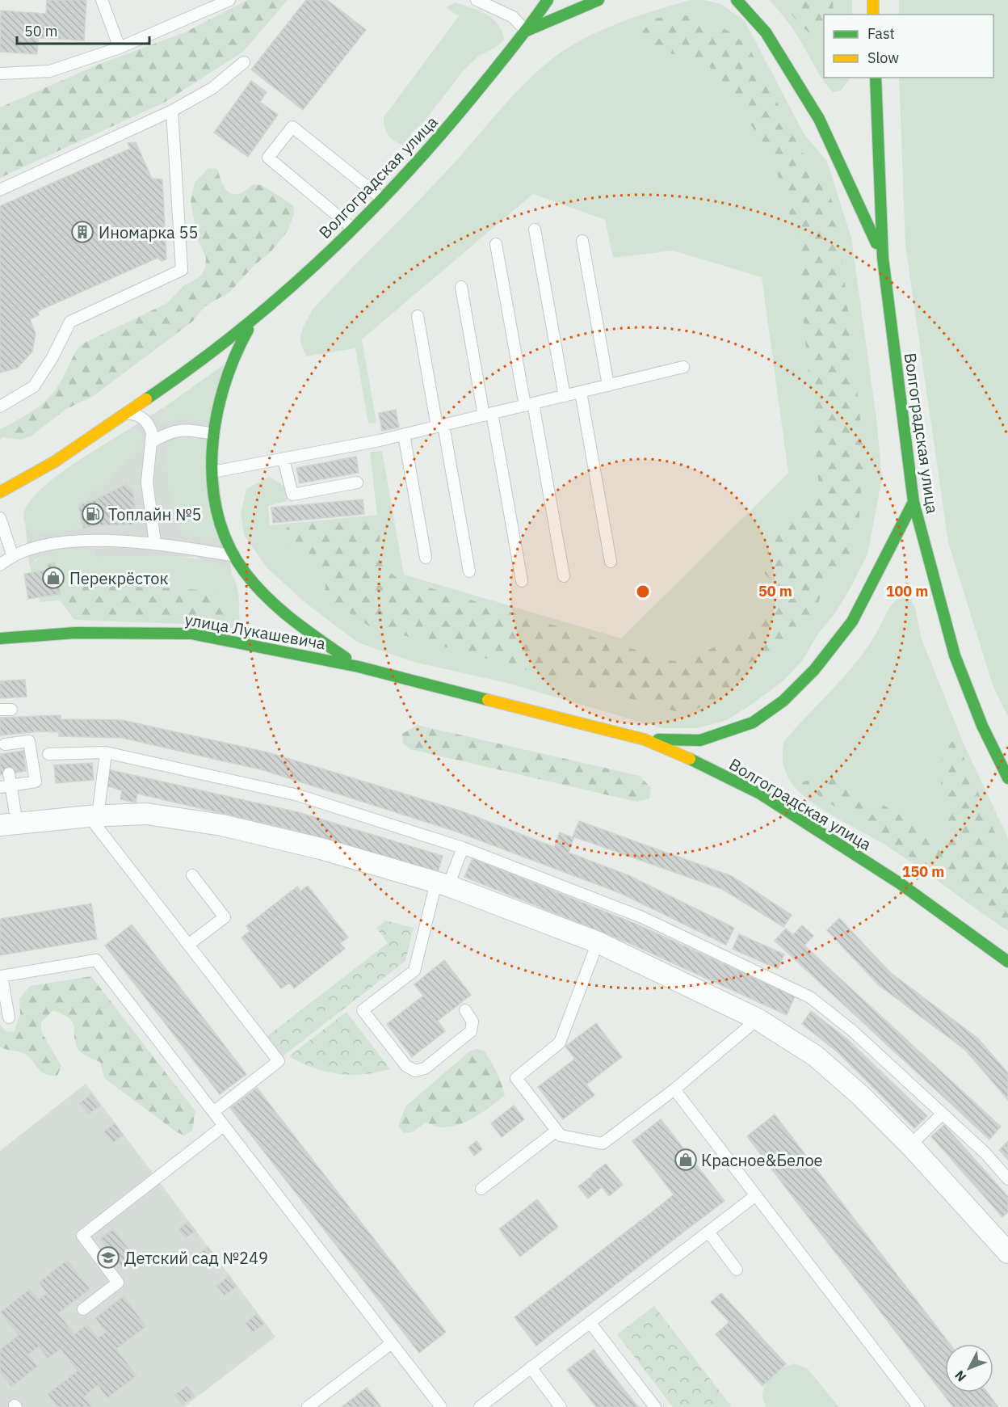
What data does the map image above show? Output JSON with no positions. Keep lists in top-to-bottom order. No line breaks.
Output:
{"streets":{"main road":["Волгоградская улица","улица Лукашевича"]},"crossings":[["Волгоградская улица","улица Лукашевича"]],"places":{"building":["Иномарка 55"],"fuel station":["Топлайн №5"],"shop":["Перекрёсток","Красное&Белое"],"school or university":["Детский сад №249"]},"legend":["Fast","Slow"],"scale_bar":"50 m","north":"bottom left","rings":["50 m","100 m","150 m"]}
